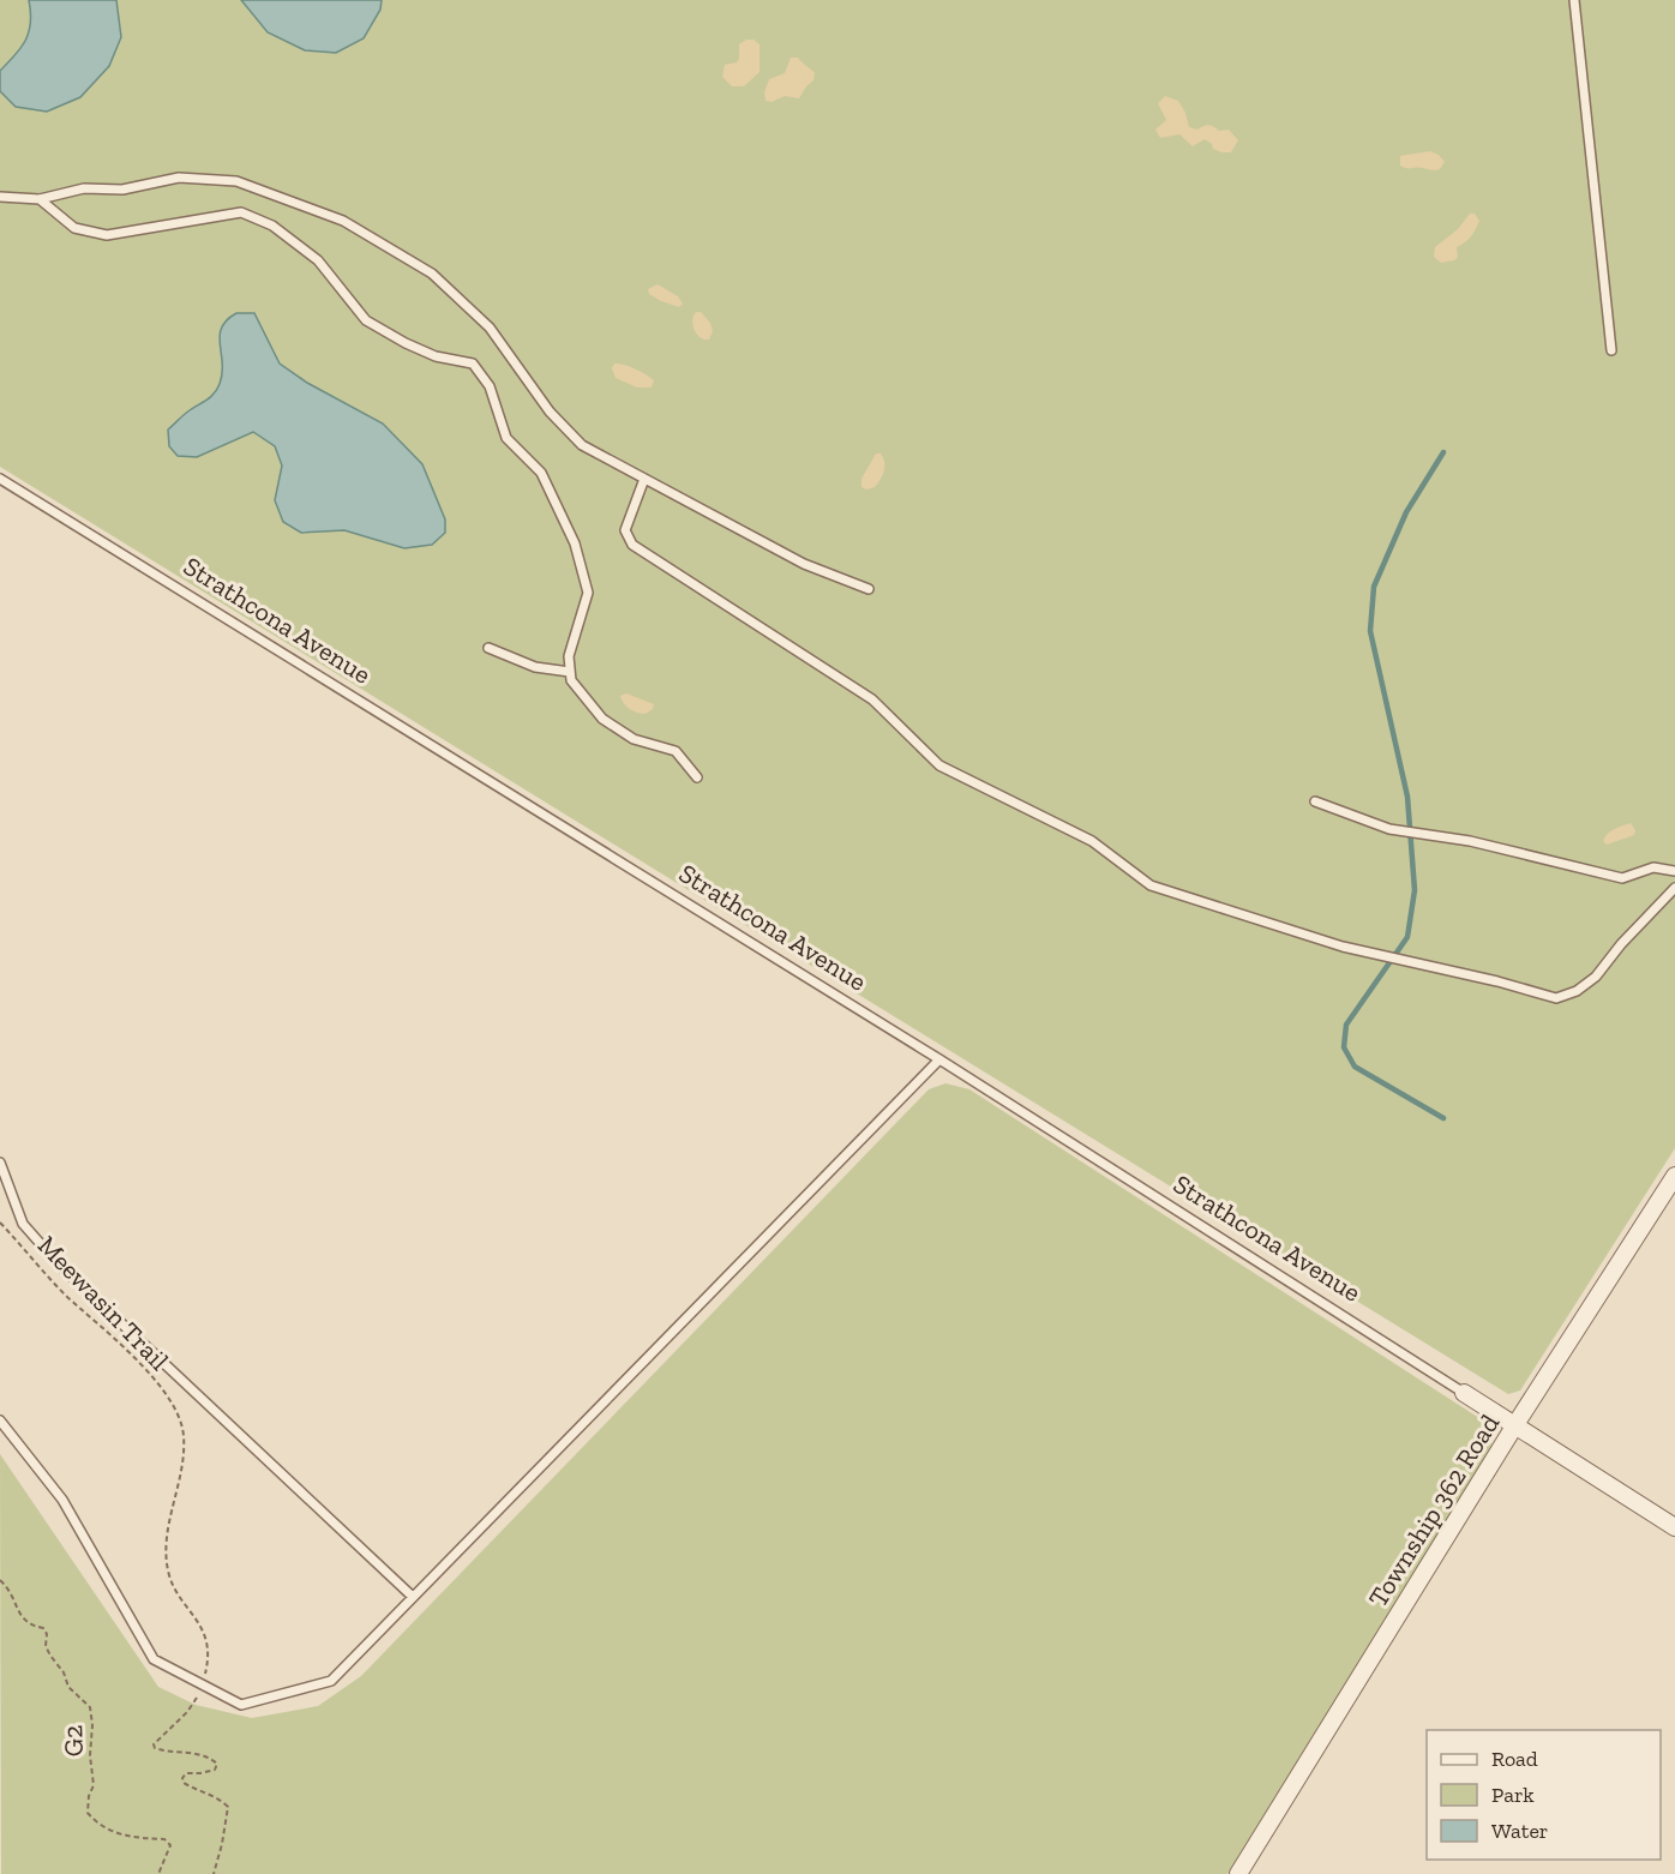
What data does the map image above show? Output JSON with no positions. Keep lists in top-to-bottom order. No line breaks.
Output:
{"streets":{"street":["Strathcona Avenue","Township 362 Road"],"path":["Meewasin Trail","G2"]},"crossings":[["Strathcona Avenue","Township 362 Road"]],"legend":["Road","Park","Water"]}
